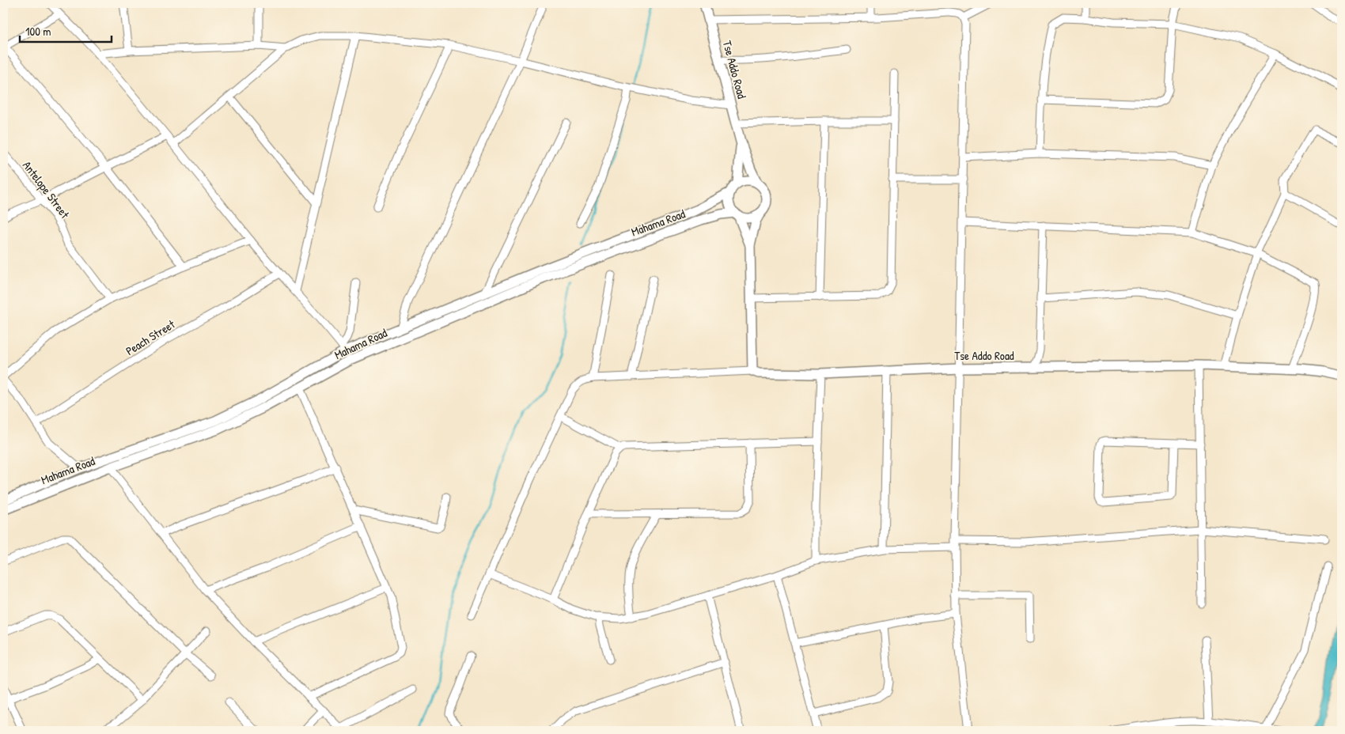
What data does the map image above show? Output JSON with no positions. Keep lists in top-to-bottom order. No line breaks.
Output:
{"streets":{"street":["Tse Addo Road","Antelope Street","Mahama Road","Peach Street"]},"crossings":[["Tse Addo Road","Mahama Road"]],"scale_bar":"100 m"}
